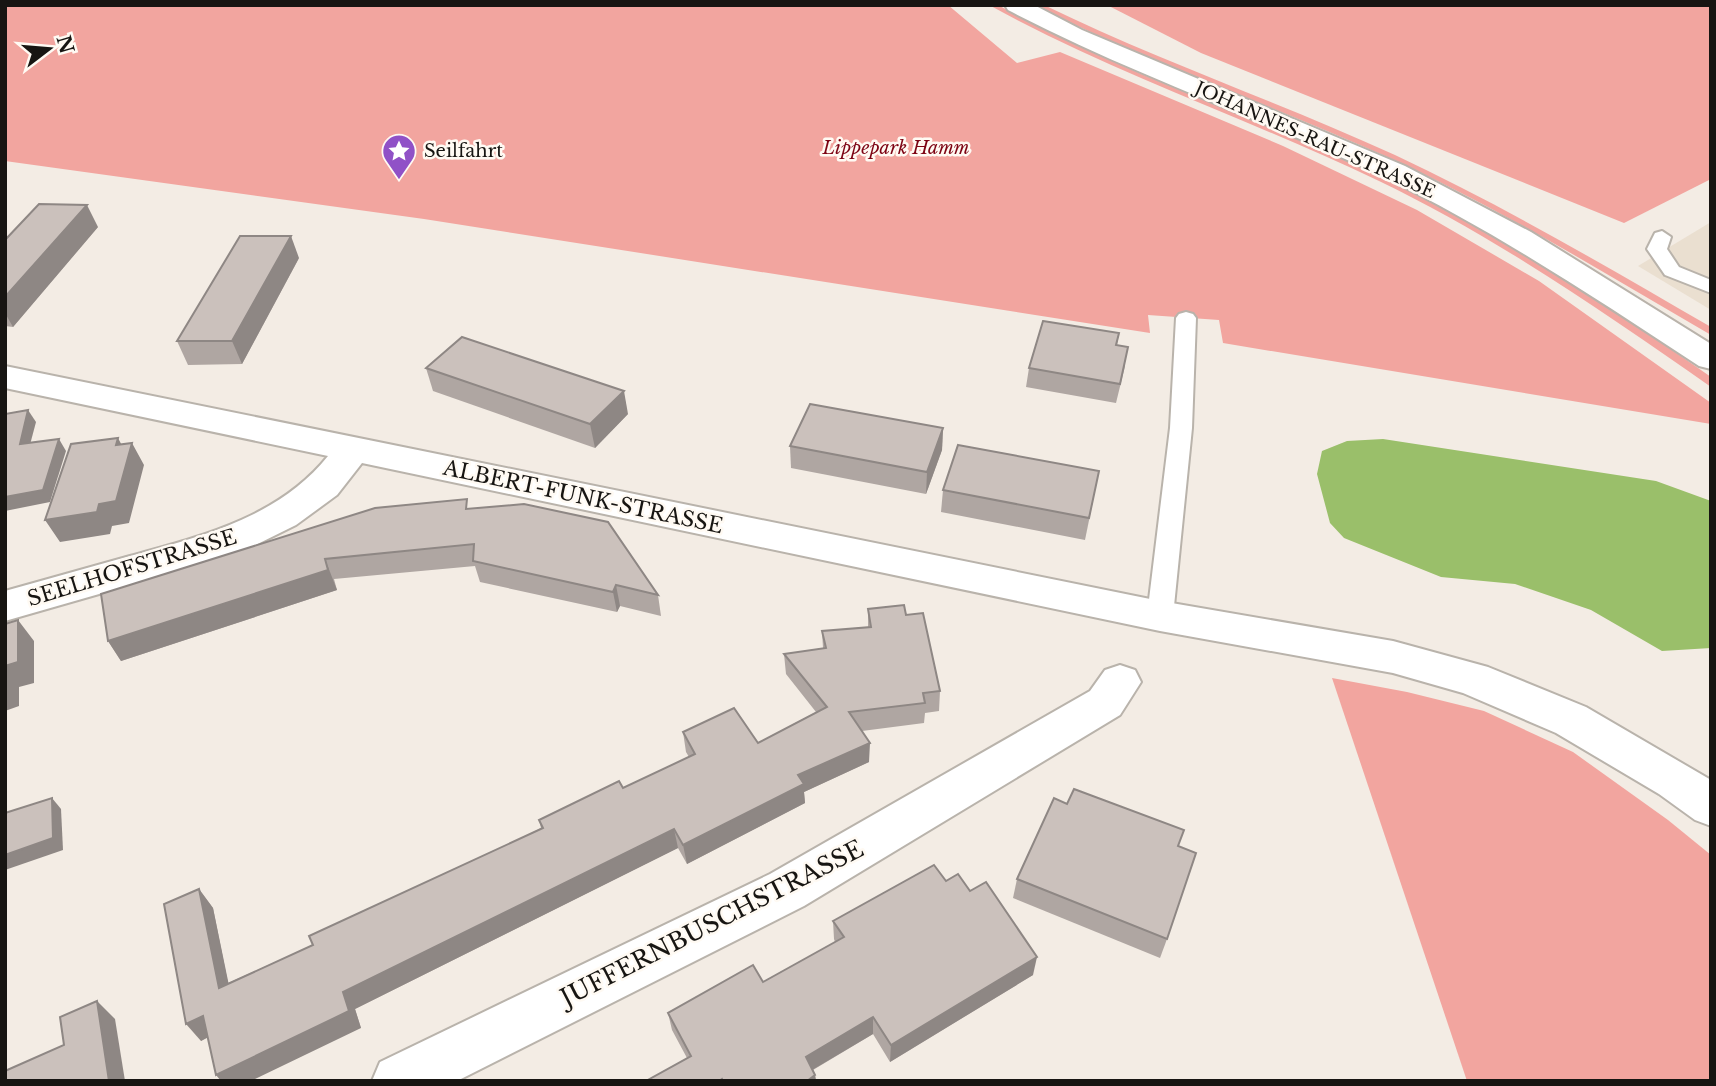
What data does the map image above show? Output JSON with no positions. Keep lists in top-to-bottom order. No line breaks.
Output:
{"streets":{"street":["JOHANNES-RAU-STRASSE","ALBERT-FUNK-STRASSE","SEELHOFSTRASSE","JUFFERNBUSCHSTRASSE"]},"crossings":[["ALBERT-FUNK-STRASSE","SEELHOFSTRASSE"]],"parks":["Lippepark Hamm"],"places":{"place":["Seilfahrt"]},"north":"right"}
